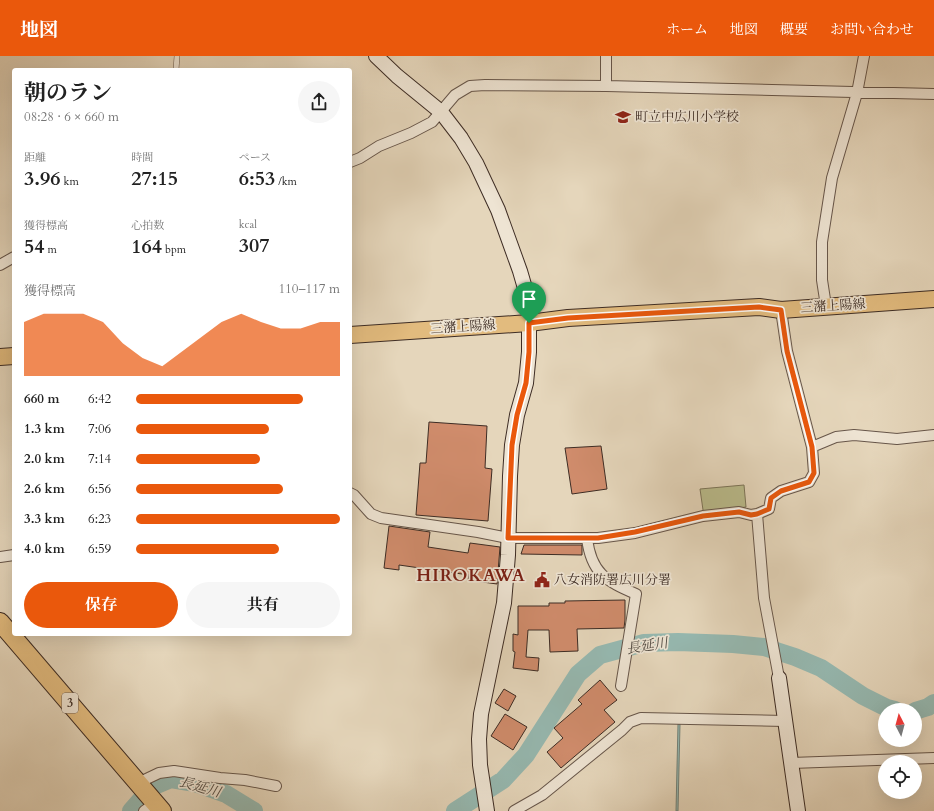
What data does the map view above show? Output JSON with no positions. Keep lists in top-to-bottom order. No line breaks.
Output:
{"streets":{"highway":["3"],"main road":["三潴上陽線"]},"districts":["HIROKAWA"],"water":["長延川"],"places":{"school or university":["町立中広川小学校"],"public building":["八女消防署広川分署"]},"north":"top","page":{"header":"地図","nav":["ホーム","地図","概要","お問い合わせ"],"heading":["朝のラン","08:28 · 6 × 660 m"],"stats":[["距離","3.96 km"],["時間","27:15"],["ペース","6:53 /km"],["獲得標高","54 m"],["心拍数","164 bpm"],["kcal","307"]],"chart":["獲得標高","110–117 m"],"list":[{"name":"660 m","note":"6:42"},{"name":"1.3 km","note":"7:06"},{"name":"2.0 km","note":"7:14"},{"name":"2.6 km","note":"6:56"},{"name":"3.3 km","note":"6:23"},{"name":"4.0 km","note":"6:59"}],"buttons":["保存","共有"]}}
